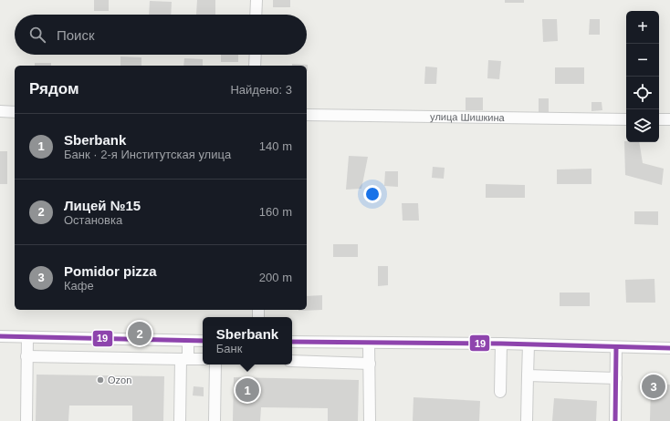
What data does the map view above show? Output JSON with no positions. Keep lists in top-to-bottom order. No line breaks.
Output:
{"streets":{"street":["улица Шишкина"]},"places":["Ozon"],"lines":["transit line 19"],"page":{"map_buttons":["+","−"],"search":"Поиск","heading":["Рядом","Найдено: 3"],"list":[{"mark":"1","name":"Sberbank","note":"Банк · 2-я Институтская улица","value":"140 m"},{"mark":"2","name":"Лицей №15","note":"Остановка","value":"160 m"},{"mark":"3","name":"Pomidor pizza","note":"Кафе","value":"200 m"}],"popup":["Sberbank","Банк"],"pins":["2","3","1"]}}
